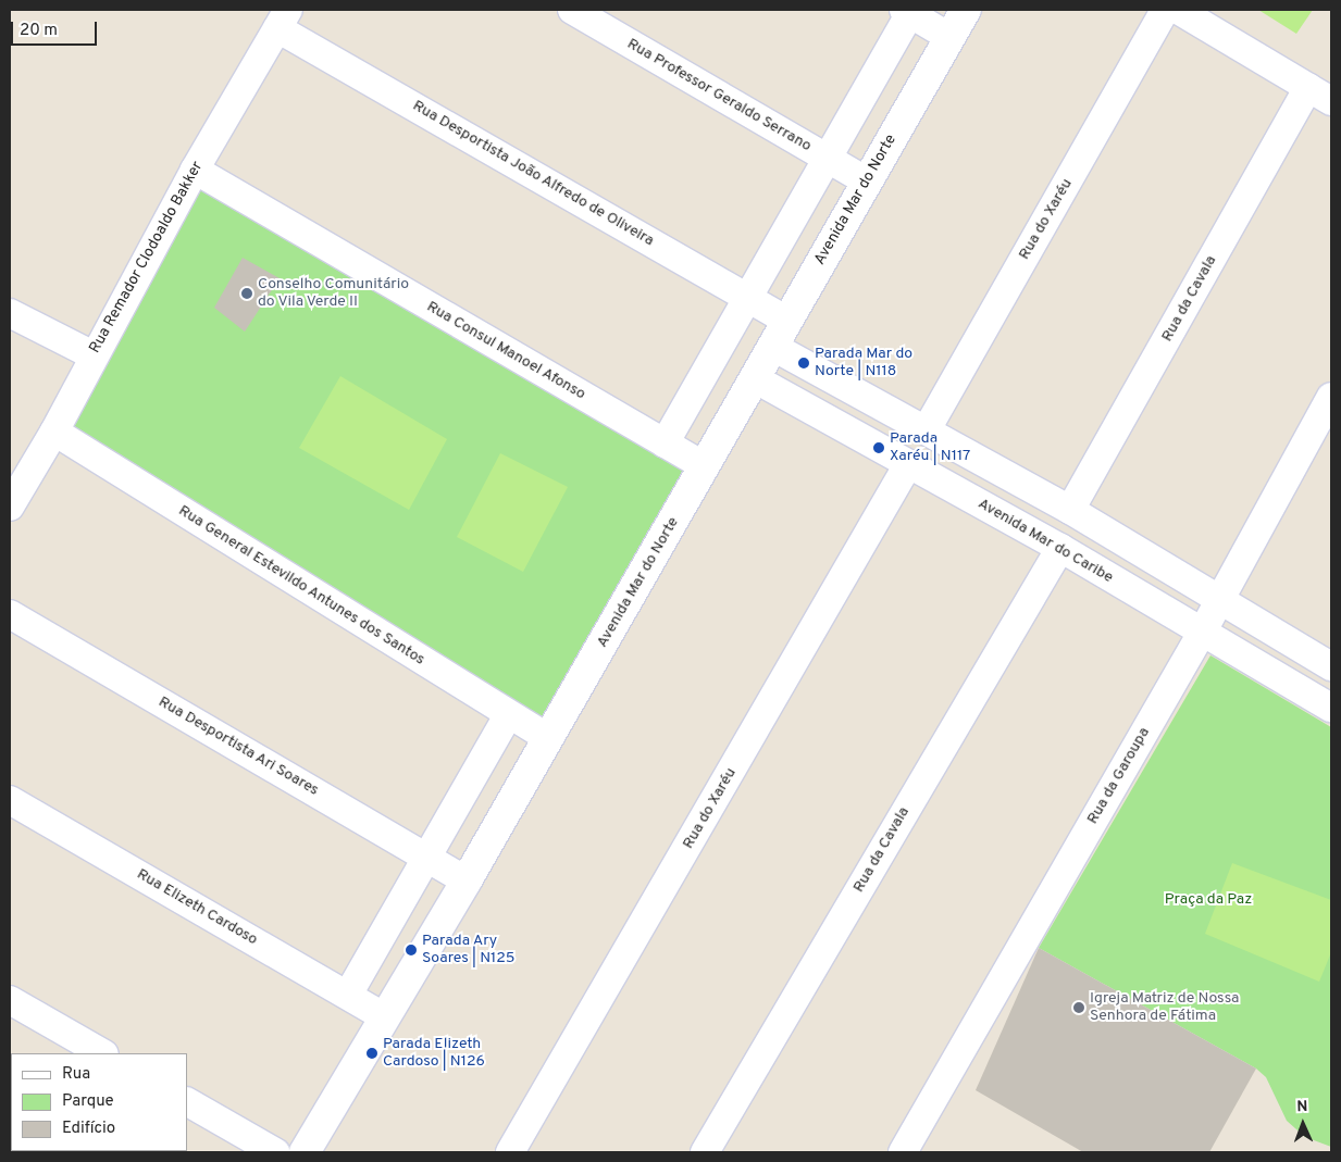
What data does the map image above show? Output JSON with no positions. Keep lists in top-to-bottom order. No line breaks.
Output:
{"streets":{"street":["Rua Professor Geraldo Serrano","Rua Desportista João Alfredo de Oliveira","Avenida Mar do Norte","Rua do Xaréu","Rua Remador Clodoaldo Bakker","Rua da Cavala","Rua Consul Manoel Afonso","Avenida Mar do Caribe","Rua General Estevildo Antunes dos Santos","Rua Desportista Ari Soares","Rua da Garoupa","Rua Elizeth Cardoso"]},"crossings":[["Rua Professor Geraldo Serrano","Avenida Mar do Norte"],["Rua Desportista João Alfredo de Oliveira","Avenida Mar do Norte"],["Rua Desportista João Alfredo de Oliveira","Rua Remador Clodoaldo Bakker"],["Avenida Mar do Norte","Rua Consul Manoel Afonso"],["Avenida Mar do Norte","Avenida Mar do Caribe"],["Avenida Mar do Norte","Rua General Estevildo Antunes dos Santos"],["Avenida Mar do Norte","Rua Desportista Ari Soares"],["Avenida Mar do Norte","Rua Elizeth Cardoso"],["Rua do Xaréu","Avenida Mar do Caribe"],["Rua Remador Clodoaldo Bakker","Rua Consul Manoel Afonso"],["Rua Remador Clodoaldo Bakker","Rua General Estevildo Antunes dos Santos"],["Rua da Cavala","Avenida Mar do Caribe"],["Avenida Mar do Caribe","Rua da Garoupa"]],"parks":["Praça da Paz"],"places":["Conselho Comunitário do Vila Verde II","Parada Mar do Norte | N118","Parada Xaréu | N117","Parada Ary Soares | N125","Igreja Matriz de Nossa Senhora de Fátima","Parada Elizeth Cardoso | N126"],"legend":["Rua","Parque","Edifício"],"scale_bar":"20 m","north":"top"}
